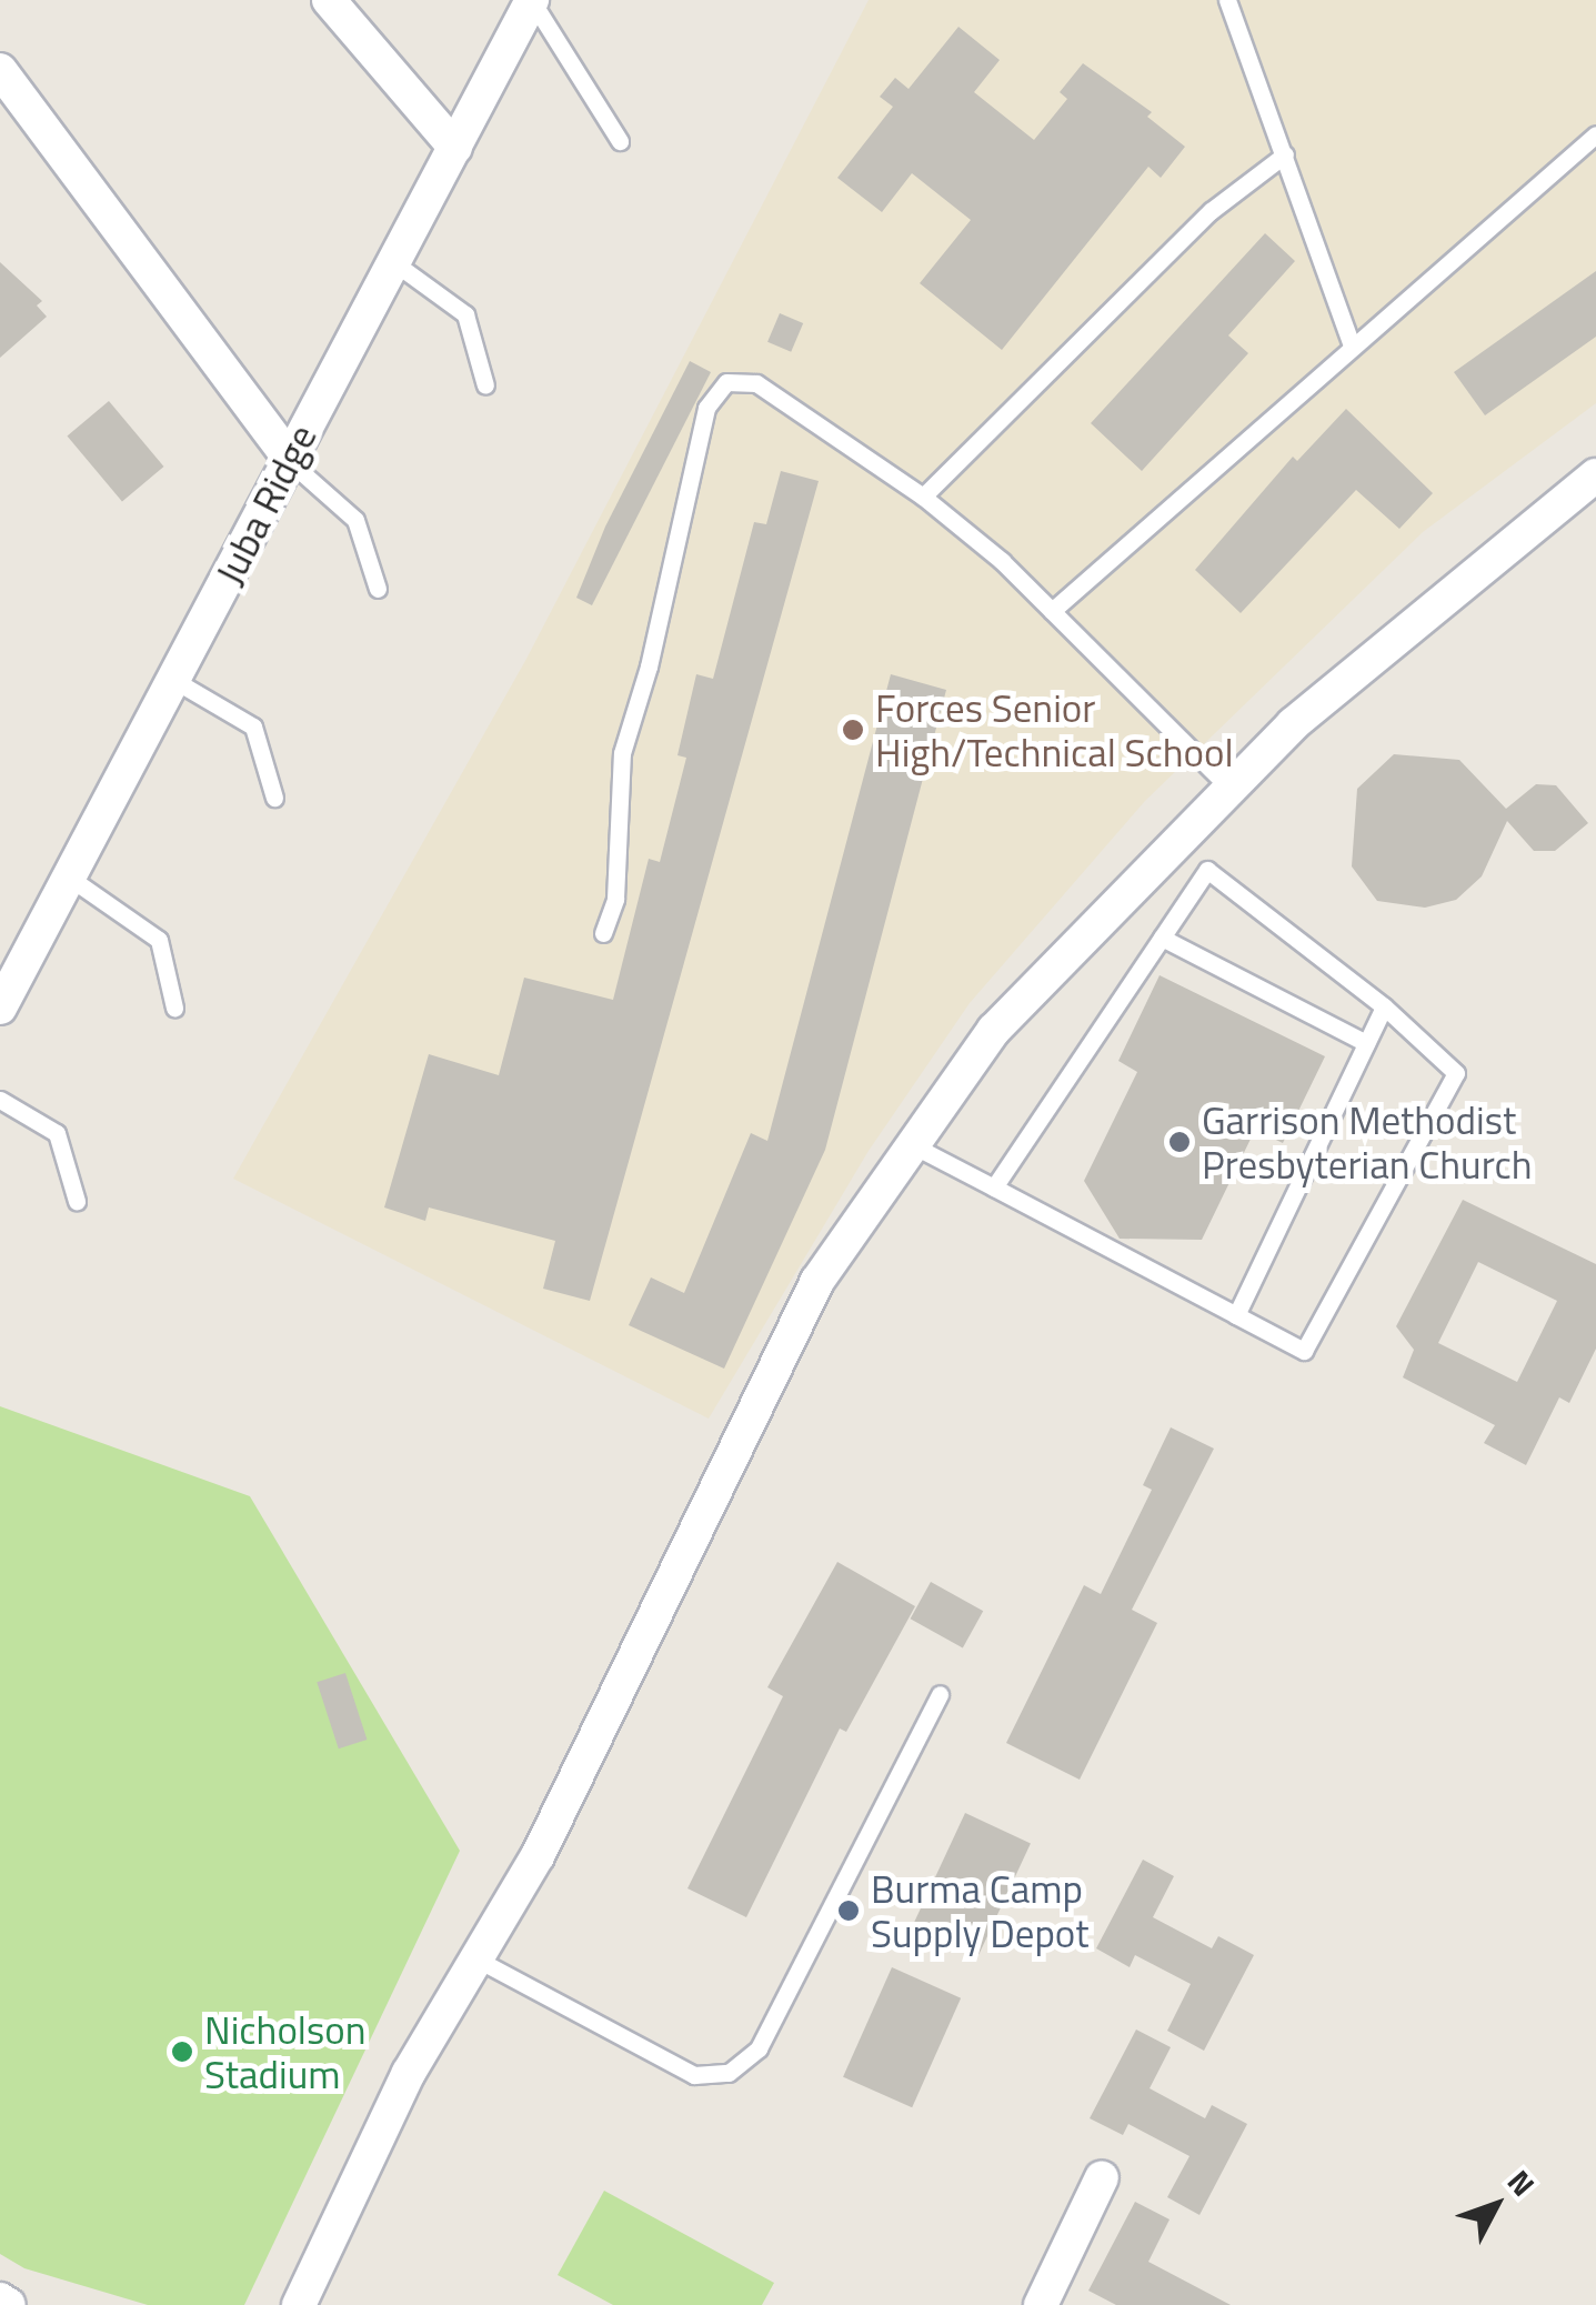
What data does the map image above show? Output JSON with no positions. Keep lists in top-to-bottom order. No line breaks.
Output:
{"streets":{"street":["Juba Ridge"]},"places":["Forces Senior High/Technical School","Garrison Methodist Presbyterian Church","Burma Camp Supply Depot","Nicholson Stadium"],"north":"top right"}
